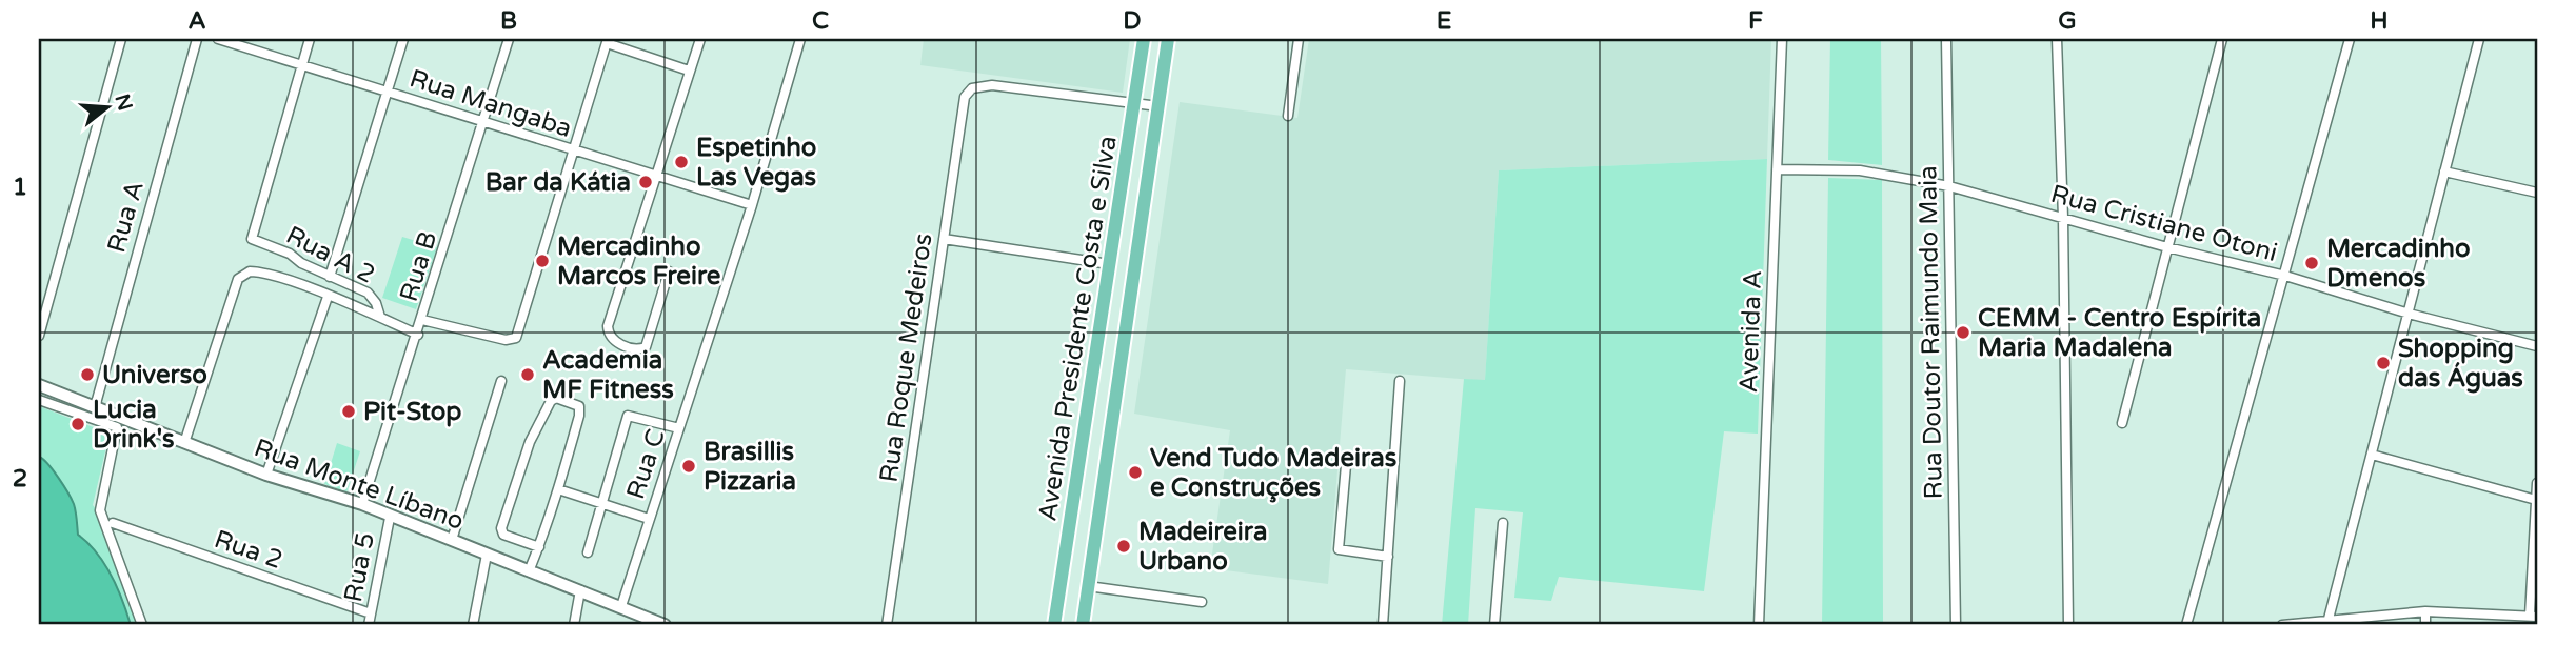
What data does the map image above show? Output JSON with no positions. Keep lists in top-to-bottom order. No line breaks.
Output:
{"streets":{"main road":["Avenida Presidente Costa e Silva"],"street":["Rua Mangaba","Rua A","Rua Cristiane Otoni","Rua A 2","Rua B","Avenida A","Rua Doutor Raimundo Maia","Rua Roque Medeiros","Rua C","Rua Monte Líbano","Rua 2","Rua 5"]},"crossings":[["Rua Mangaba","Rua A 2"],["Rua Mangaba","Rua B"],["Rua Mangaba","Rua C"],["Rua A","Rua Monte Líbano"],["Rua Cristiane Otoni","Avenida A"],["Rua Cristiane Otoni","Rua Doutor Raimundo Maia"],["Rua B","Rua Monte Líbano"],["Avenida Presidente Costa e Silva","Rua Roque Medeiros"],["Rua C","Rua Monte Líbano"],["Rua Monte Líbano","Rua 5"],["Rua 2","Rua 5"]],"places":["Espetinho Las Vegas","Bar da Kátia","Mercadinho Marcos Freire","Mercadinho Dmenos","CEMM - Centro Espírita Maria Madalena","Shopping das Águas","Universo","Academia MF Fitness","Pit-Stop","Lucia Drink's","Brasillis Pizzaria","Vend Tudo Madeiras e Construções","Madeireira Urbano"],"north":"right","grid":{"columns":["A","B","C","D","E","F","G","H"],"rows":["1","2"]}}
